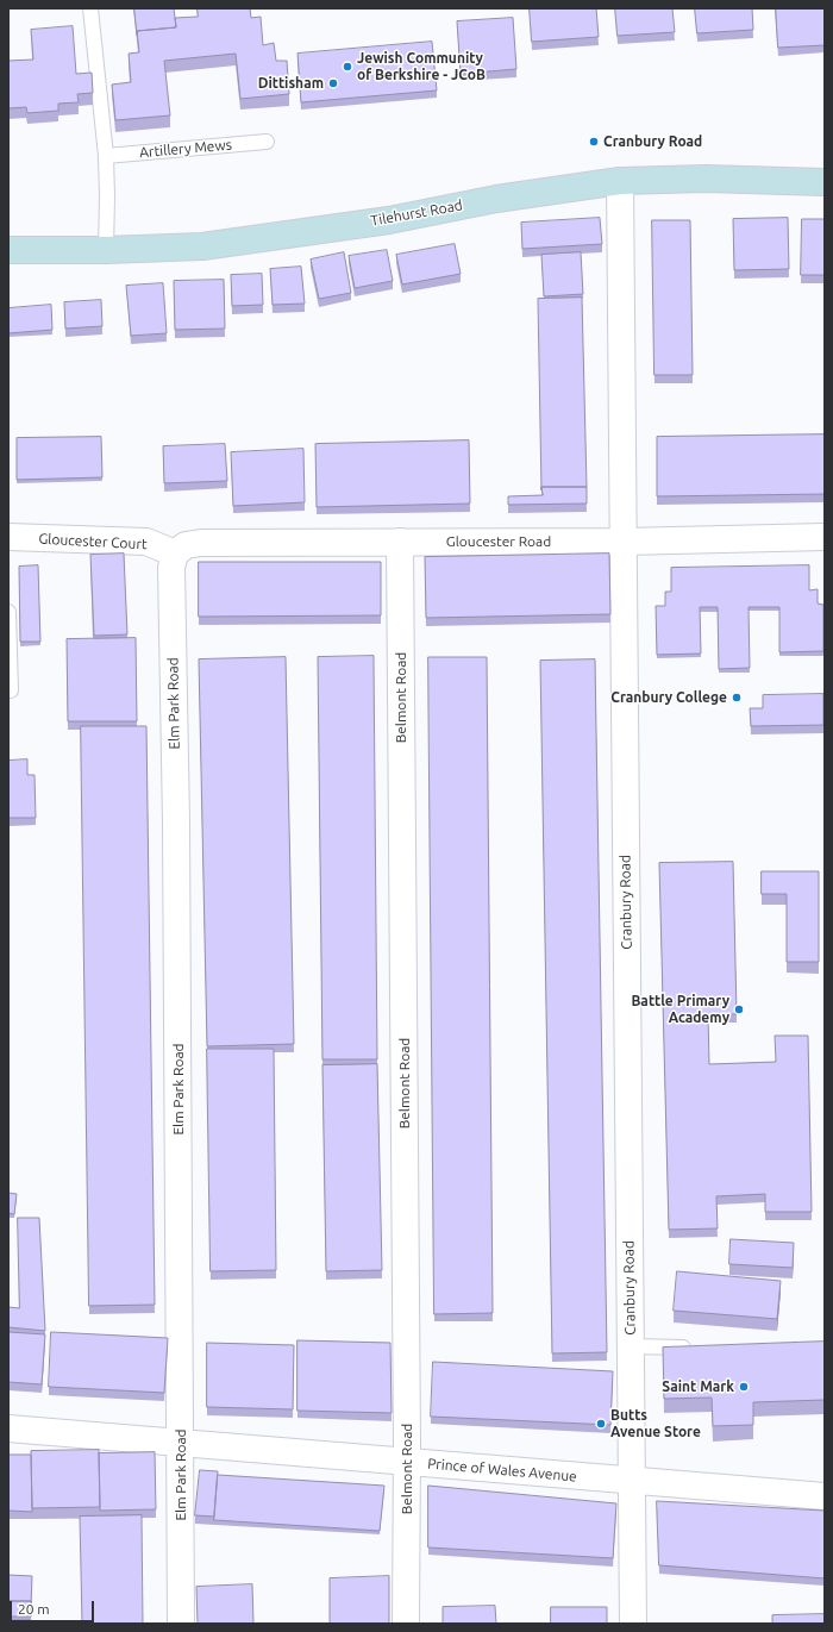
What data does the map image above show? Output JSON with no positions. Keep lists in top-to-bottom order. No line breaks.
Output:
{"streets":{"street":["Tilehurst Road","Gloucester Court","Gloucester Road","Belmont Road","Elm Park Road","Cranbury Road","Prince of Wales Avenue"],"lane":["Artillery Mews"]},"crossings":[["Tilehurst Road","Cranbury Road"],["Gloucester Court","Gloucester Road"],["Gloucester Court","Elm Park Road"],["Gloucester Road","Belmont Road"],["Gloucester Road","Elm Park Road"],["Gloucester Road","Cranbury Road"],["Belmont Road","Prince of Wales Avenue"],["Elm Park Road","Prince of Wales Avenue"],["Cranbury Road","Prince of Wales Avenue"]],"places":["Jewish Community of Berkshire - JCoB","Dittisham","Cranbury Road","Cranbury College","Battle Primary Academy","Saint Mark","Butts Avenue Store"],"scale_bar":"20 m"}
